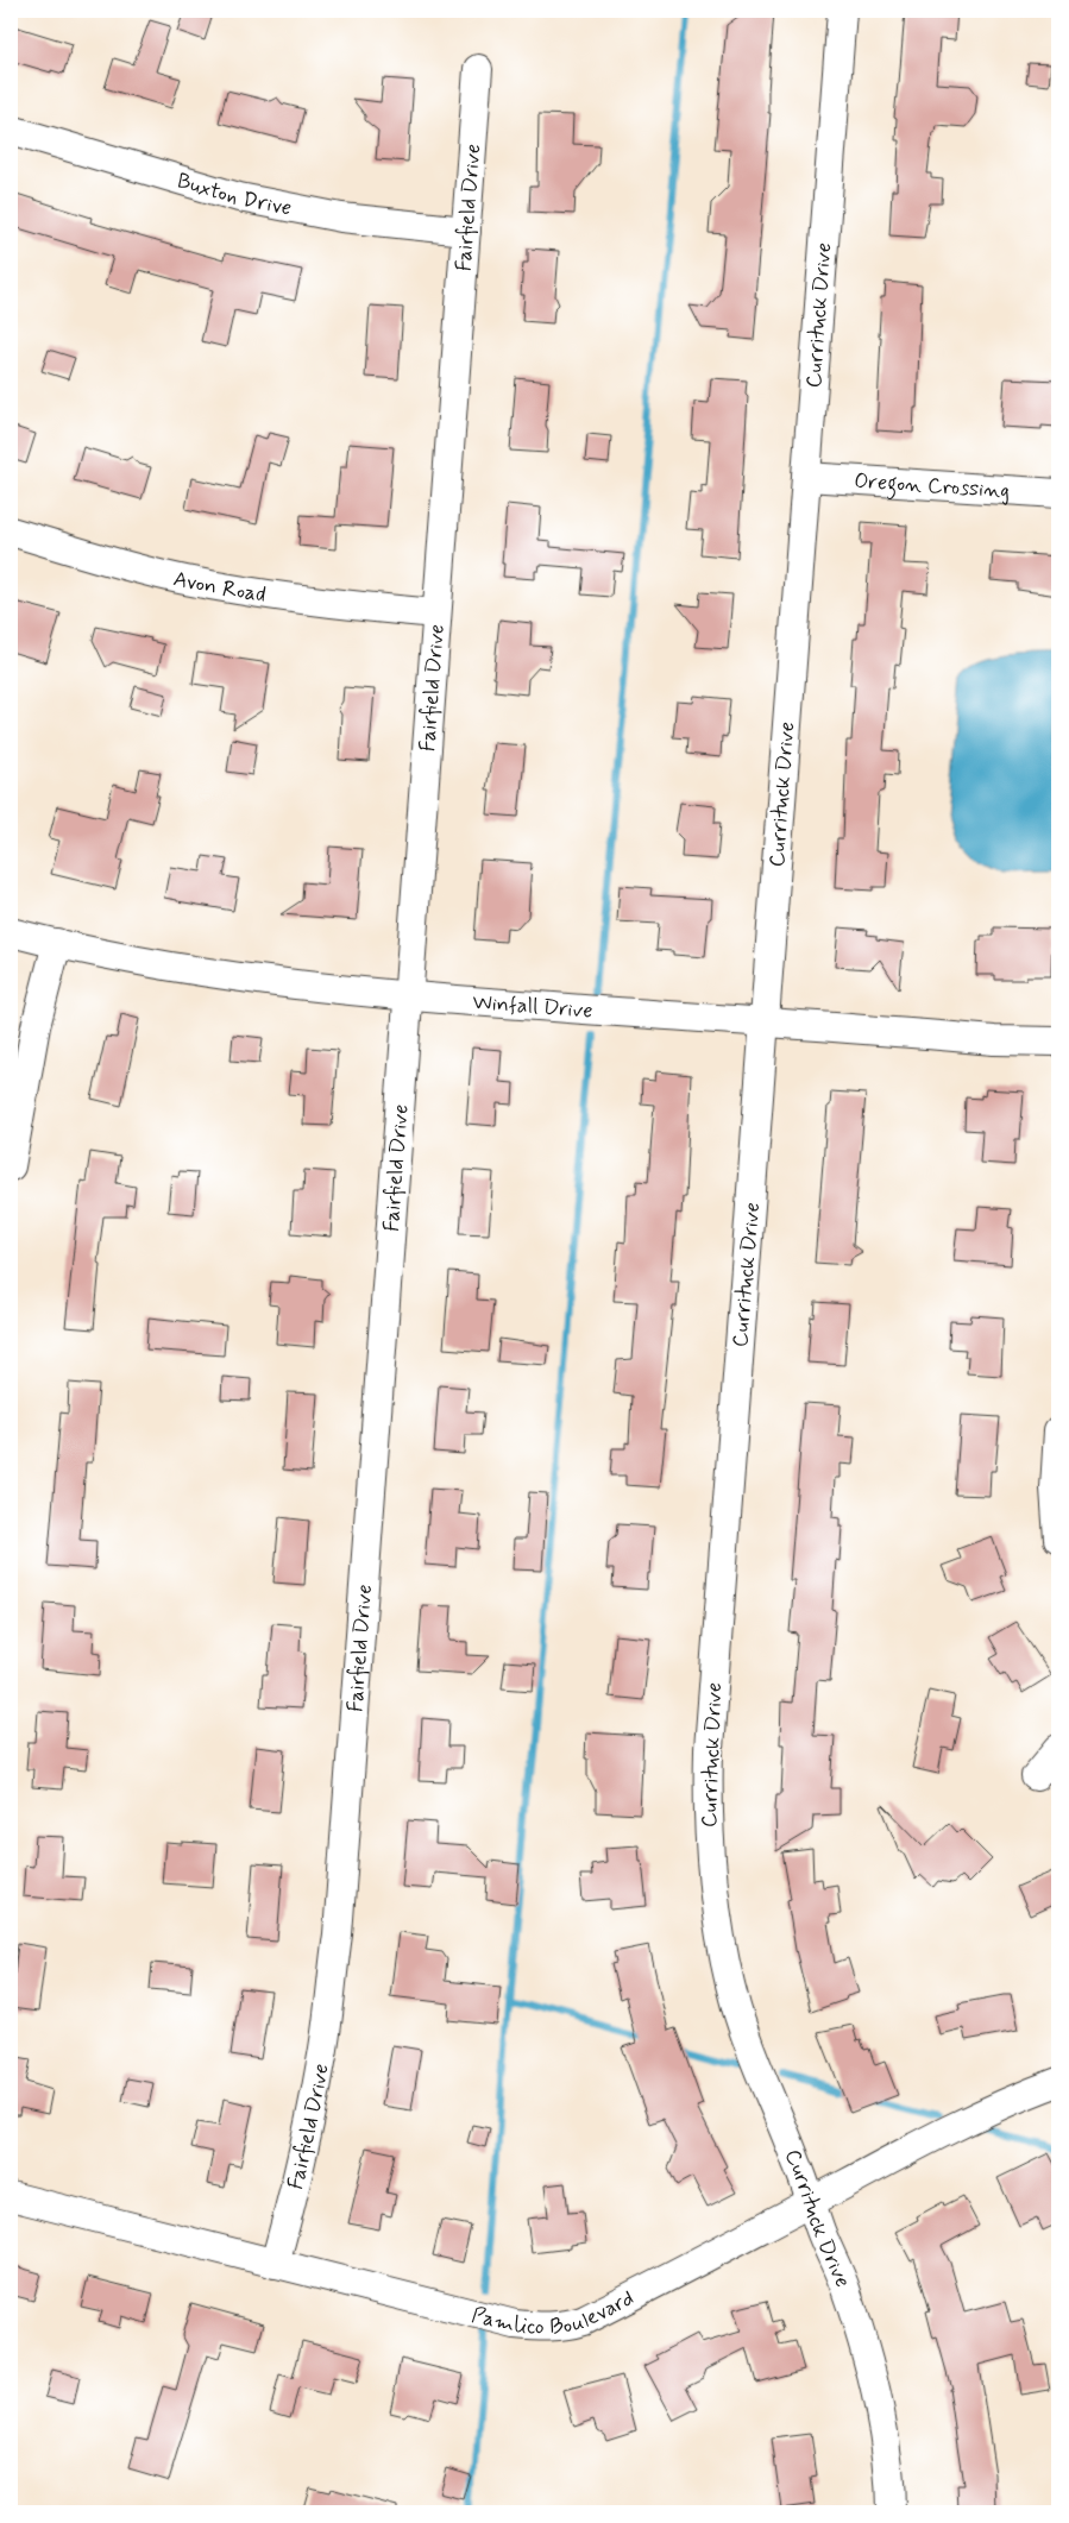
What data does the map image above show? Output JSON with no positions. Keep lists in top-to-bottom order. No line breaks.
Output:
{"streets":{"street":["Buxton Drive","Fairfield Drive","Currituck Drive","Oregon Crossing","Avon Road","Winfall Drive","Pamlico Boulevard"]},"crossings":[["Buxton Drive","Fairfield Drive"],["Fairfield Drive","Avon Road"],["Fairfield Drive","Winfall Drive"],["Fairfield Drive","Pamlico Boulevard"],["Currituck Drive","Oregon Crossing"],["Currituck Drive","Winfall Drive"],["Currituck Drive","Pamlico Boulevard"]]}
